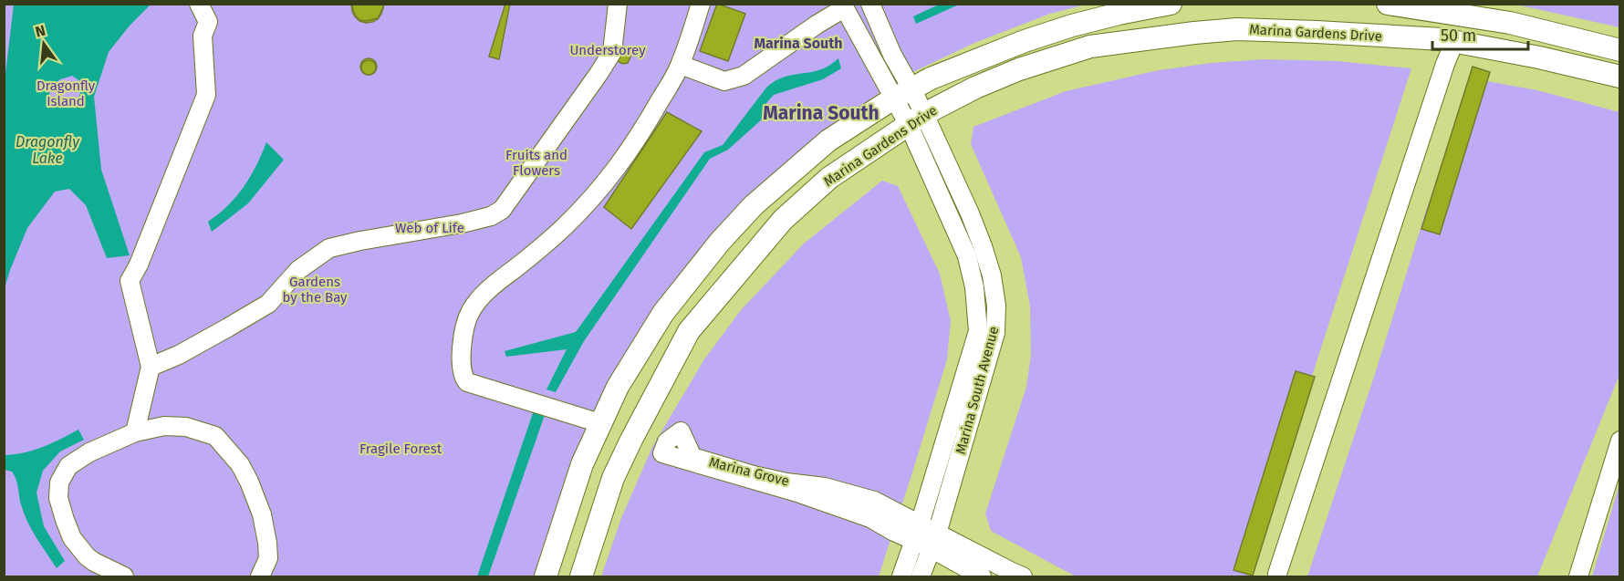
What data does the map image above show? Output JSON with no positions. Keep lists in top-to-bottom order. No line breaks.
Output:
{"streets":{"main road":["Marina Gardens Drive"],"street":["Marina South Avenue","Marina Grove"]},"crossings":[["Marina Gardens Drive","Marina South Avenue"],["Marina South Avenue","Marina Grove"]],"districts":["Marina South","Marina South"],"water":["Dragonfly Lake"],"parks":["Understorey","Dragonfly Island","Fruits and Flowers","Web of Life","Gardens by the Bay","Fragile Forest"],"scale_bar":"50 m","north":"top"}
